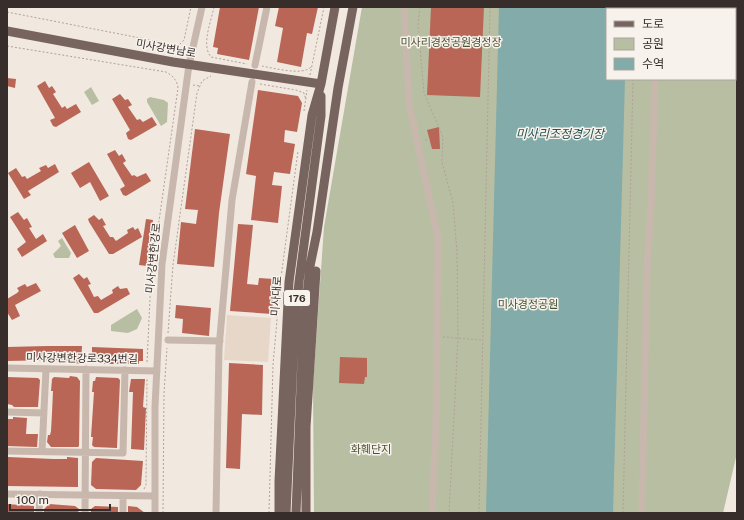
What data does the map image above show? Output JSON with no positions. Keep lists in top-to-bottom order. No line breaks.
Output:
{"streets":{"main road":["미사강변남로","미사대로","176"],"street":["미사강변한강로","미사강변한강로334번길"]},"crossings":[["미사강변남로","미사강변한강로"],["미사강변남로","미사대로"],["미사강변한강로","미사강변한강로334번길"]],"water":["미사리조정경기장"],"parks":["미사리경정공원경정장","미사경정공원","화훼단지"],"legend":["도로","공원","수역"],"scale_bar":"100 m"}
